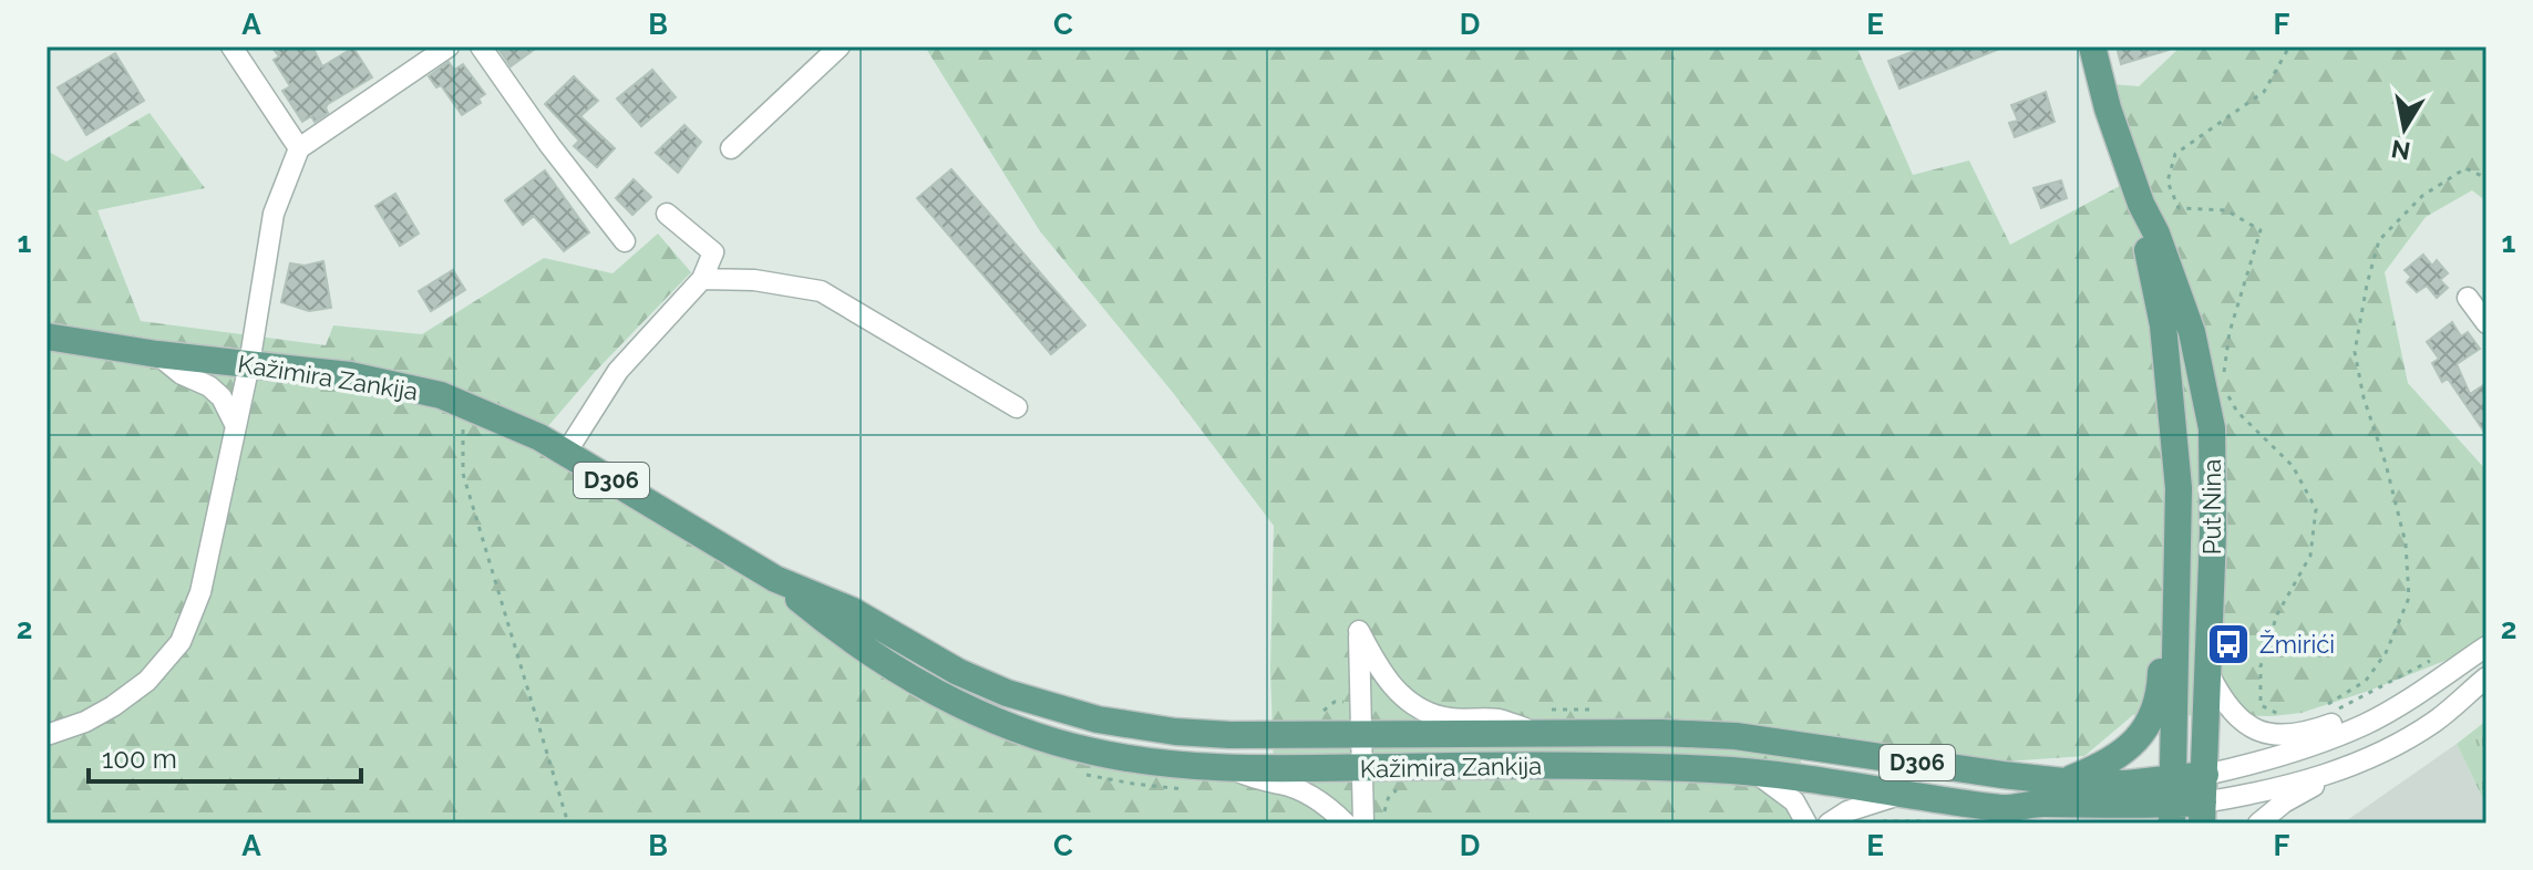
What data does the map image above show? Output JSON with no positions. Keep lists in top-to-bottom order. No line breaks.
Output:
{"streets":{"main road":["Kažimira Zankija","D306","Put Nina"]},"crossings":[["Kažimira Zankija","D306"],["Kažimira Zankija","Put Nina"],["D306","Put Nina"]],"places":{"bus stop":["Žmirići"]},"scale_bar":"100 m","north":"bottom","grid":{"columns":["A","B","C","D","E","F"],"rows":["1","2"]}}
